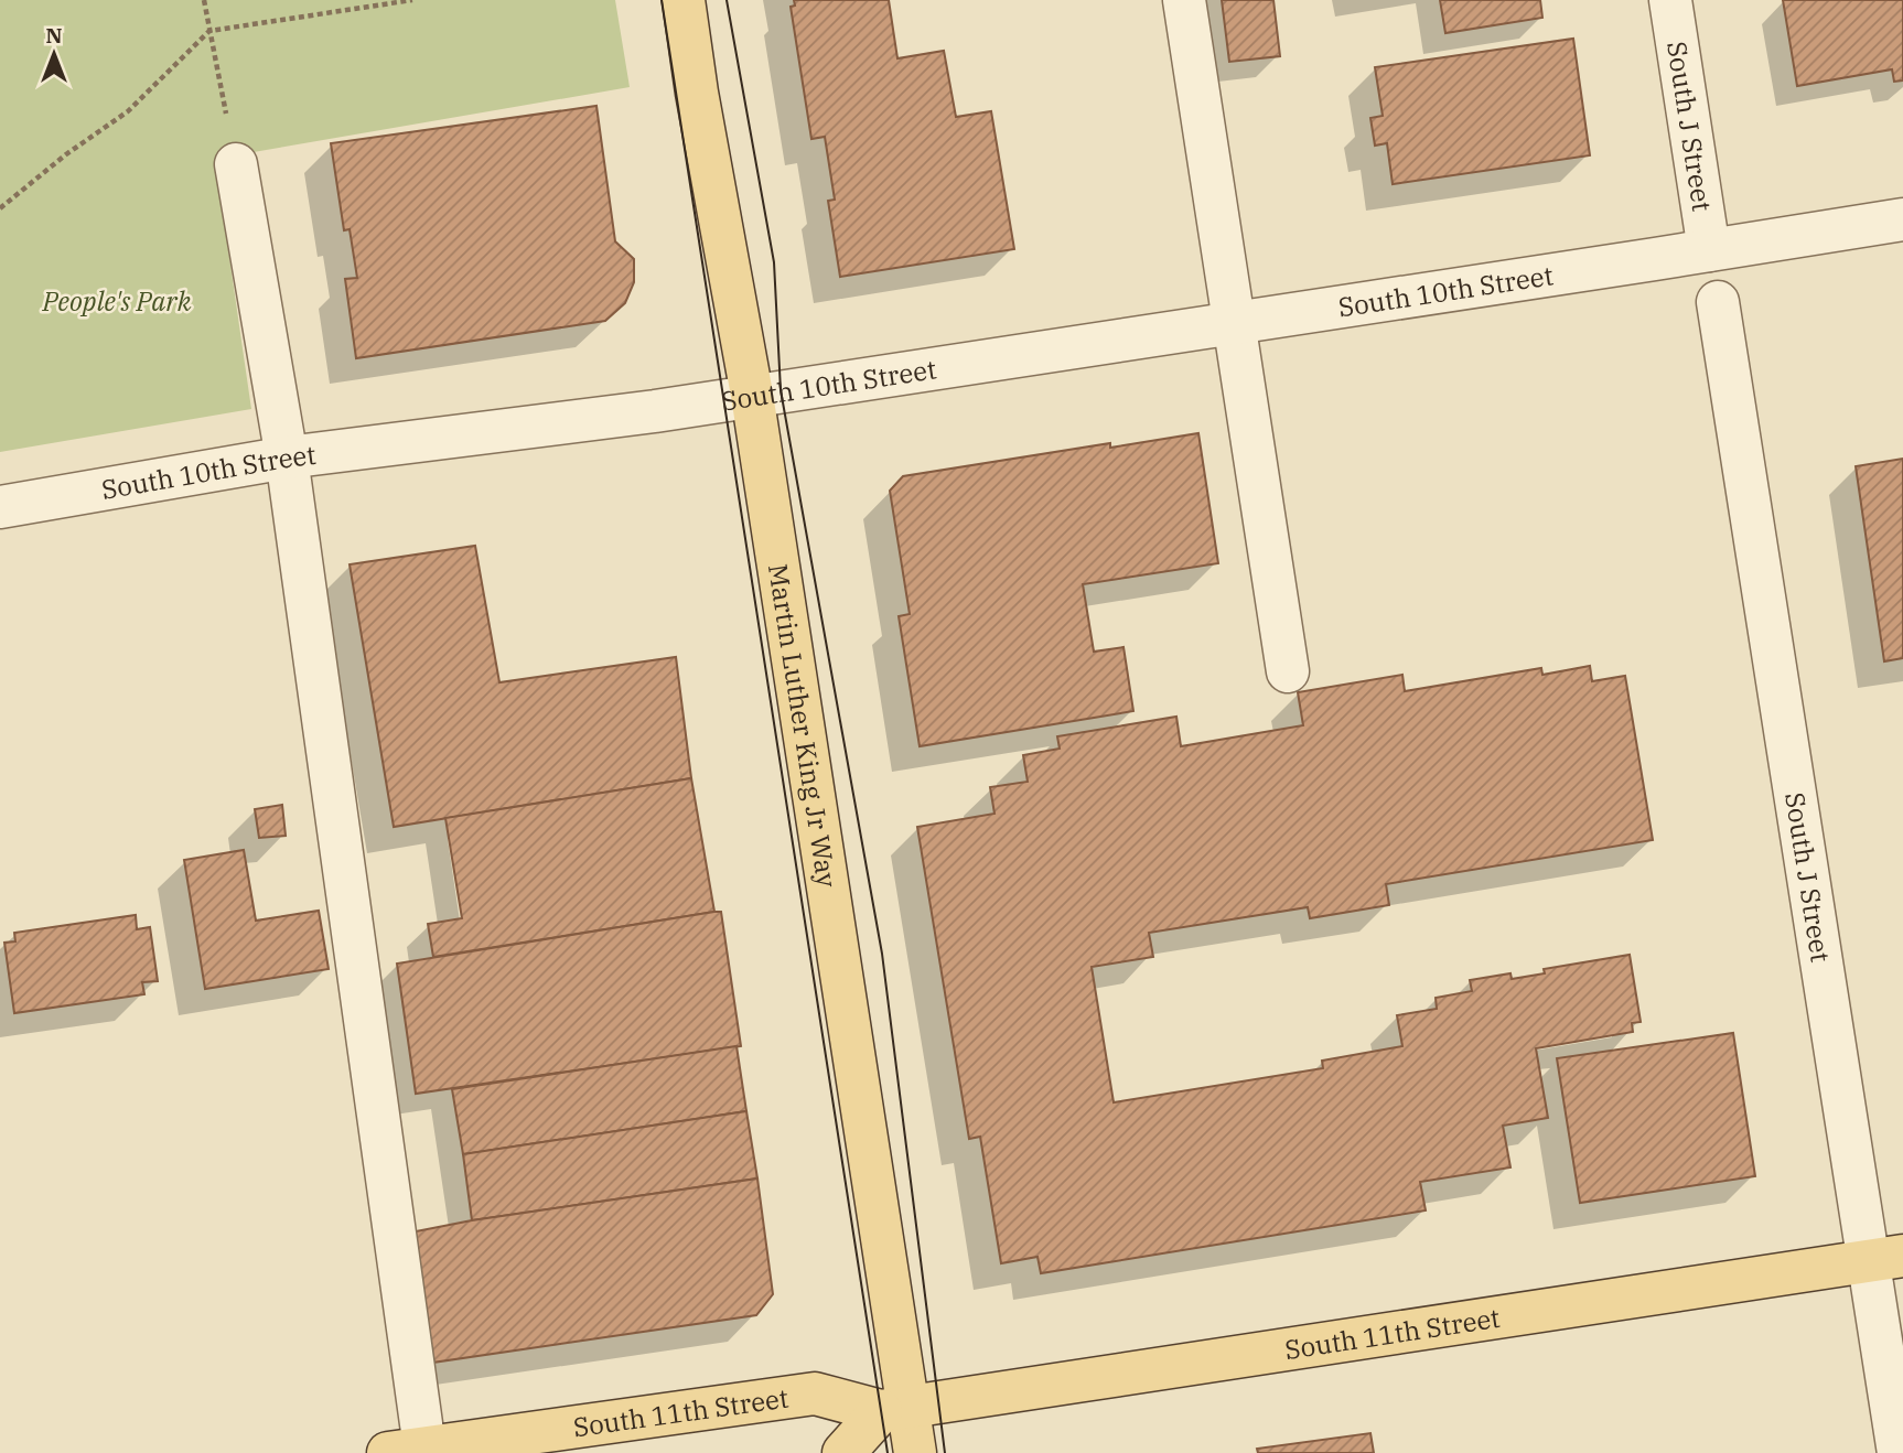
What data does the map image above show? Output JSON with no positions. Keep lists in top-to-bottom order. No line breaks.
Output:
{"streets":{"main road":["Martin Luther King Jr Way","South 11th Street"],"street":["South J Street","South 10th Street"]},"crossings":[["South J Street","South 10th Street"],["South J Street","South 11th Street"],["South 10th Street","Martin Luther King Jr Way"],["Martin Luther King Jr Way","South 11th Street"]],"parks":["People's Park"],"north":"top"}
